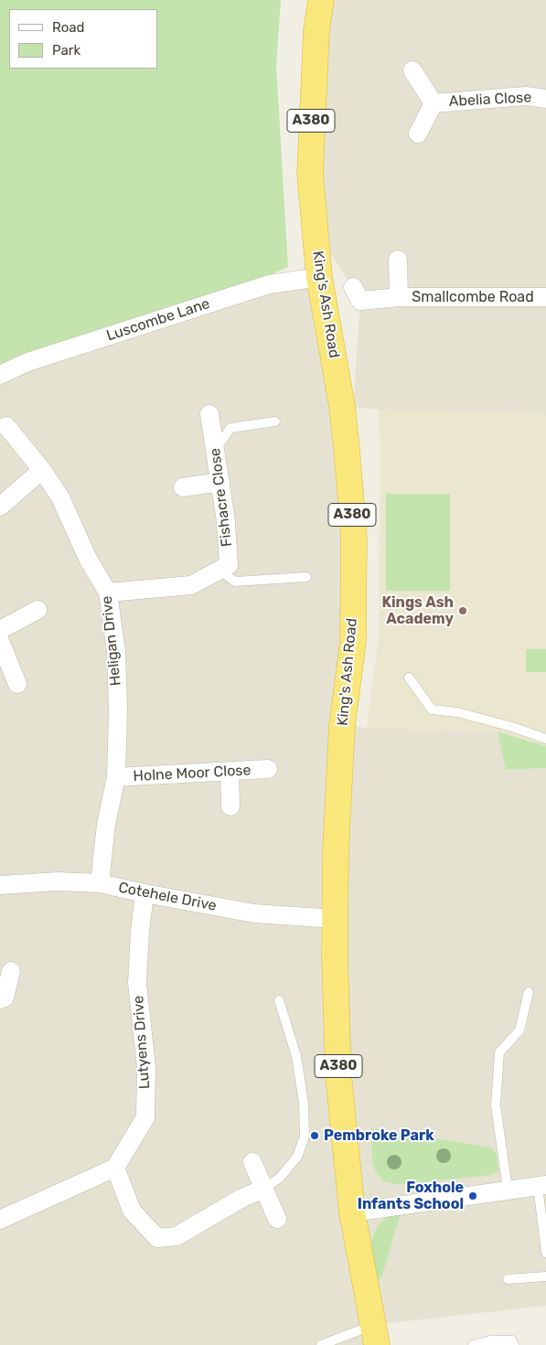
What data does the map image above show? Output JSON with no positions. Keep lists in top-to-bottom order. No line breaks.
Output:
{"streets":{"highway":["A380","King's Ash Road"],"street":["Abelia Close","Smallcombe Road","Luscombe Lane","Fishacre Close","Heligan Drive","Holne Moor Close","Cotehele Drive","Lutyens Drive"]},"crossings":[["King's Ash Road","Luscombe Lane"],["King's Ash Road","Cotehele Drive"],["Heligan Drive","Holne Moor Close"],["Heligan Drive","Cotehele Drive"],["Cotehele Drive","Lutyens Drive"]],"places":["Kings Ash Academy","Pembroke Park","Foxhole Infants School"],"legend":["Road","Park"]}
